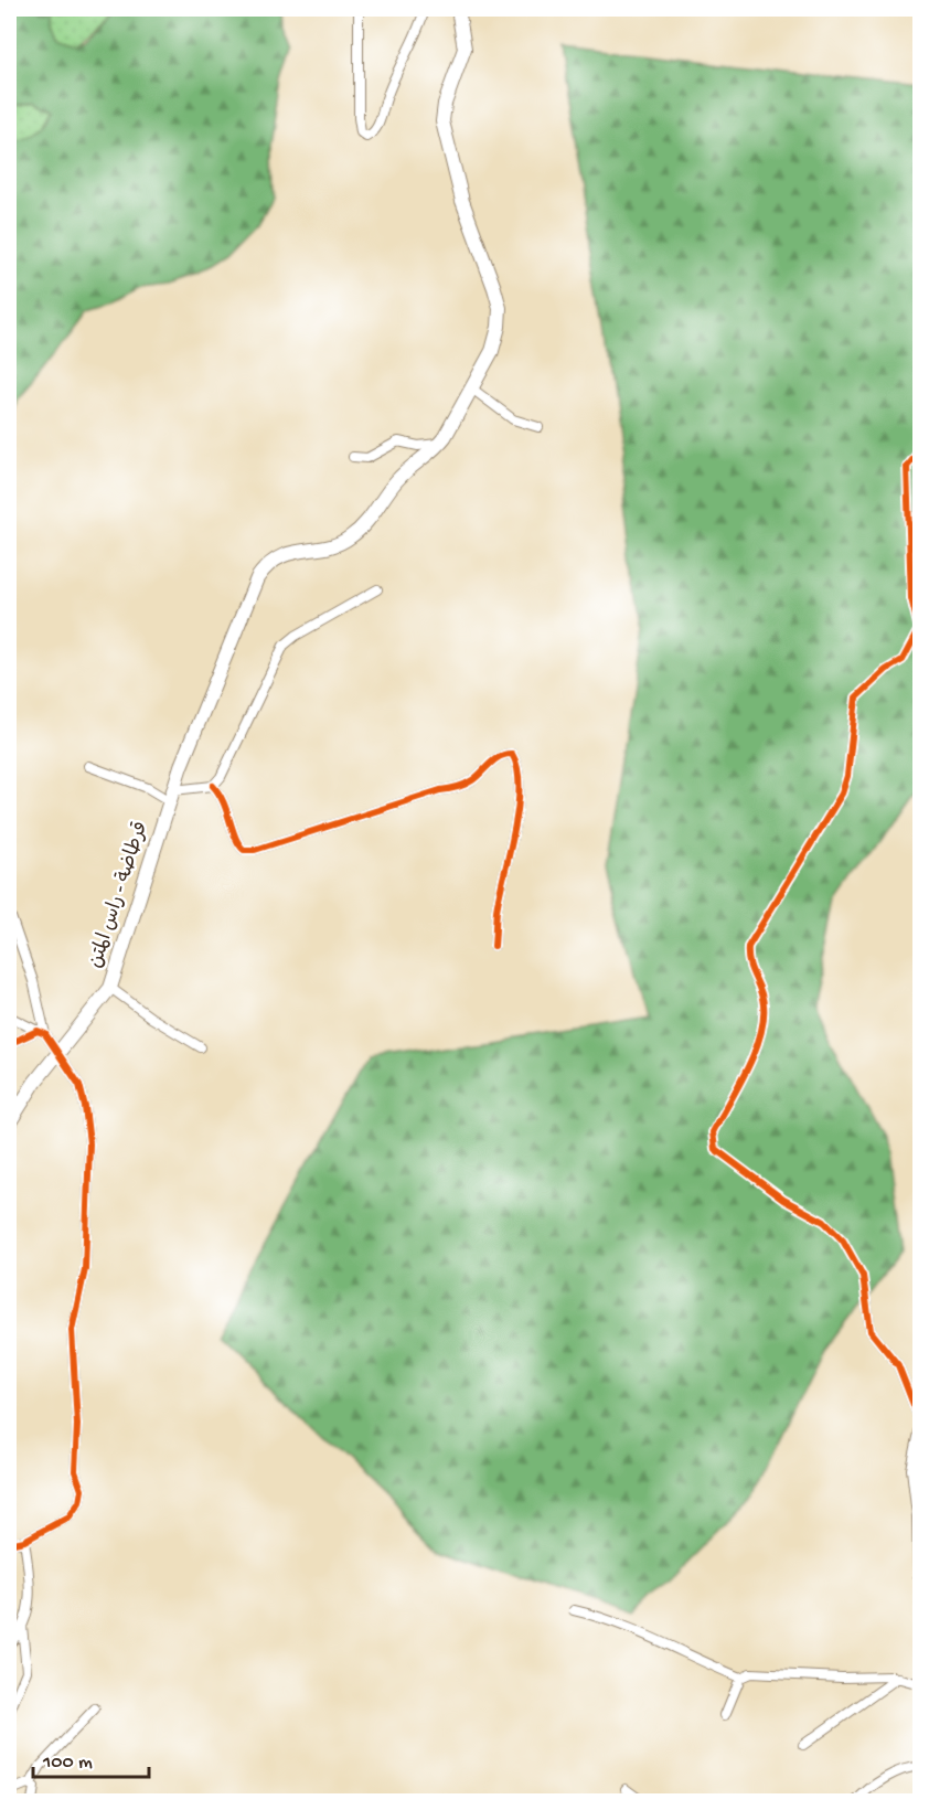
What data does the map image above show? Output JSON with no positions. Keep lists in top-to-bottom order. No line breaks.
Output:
{"streets":{"main road":["قرطاضة - راس المتن"]},"scale_bar":"100 m"}
